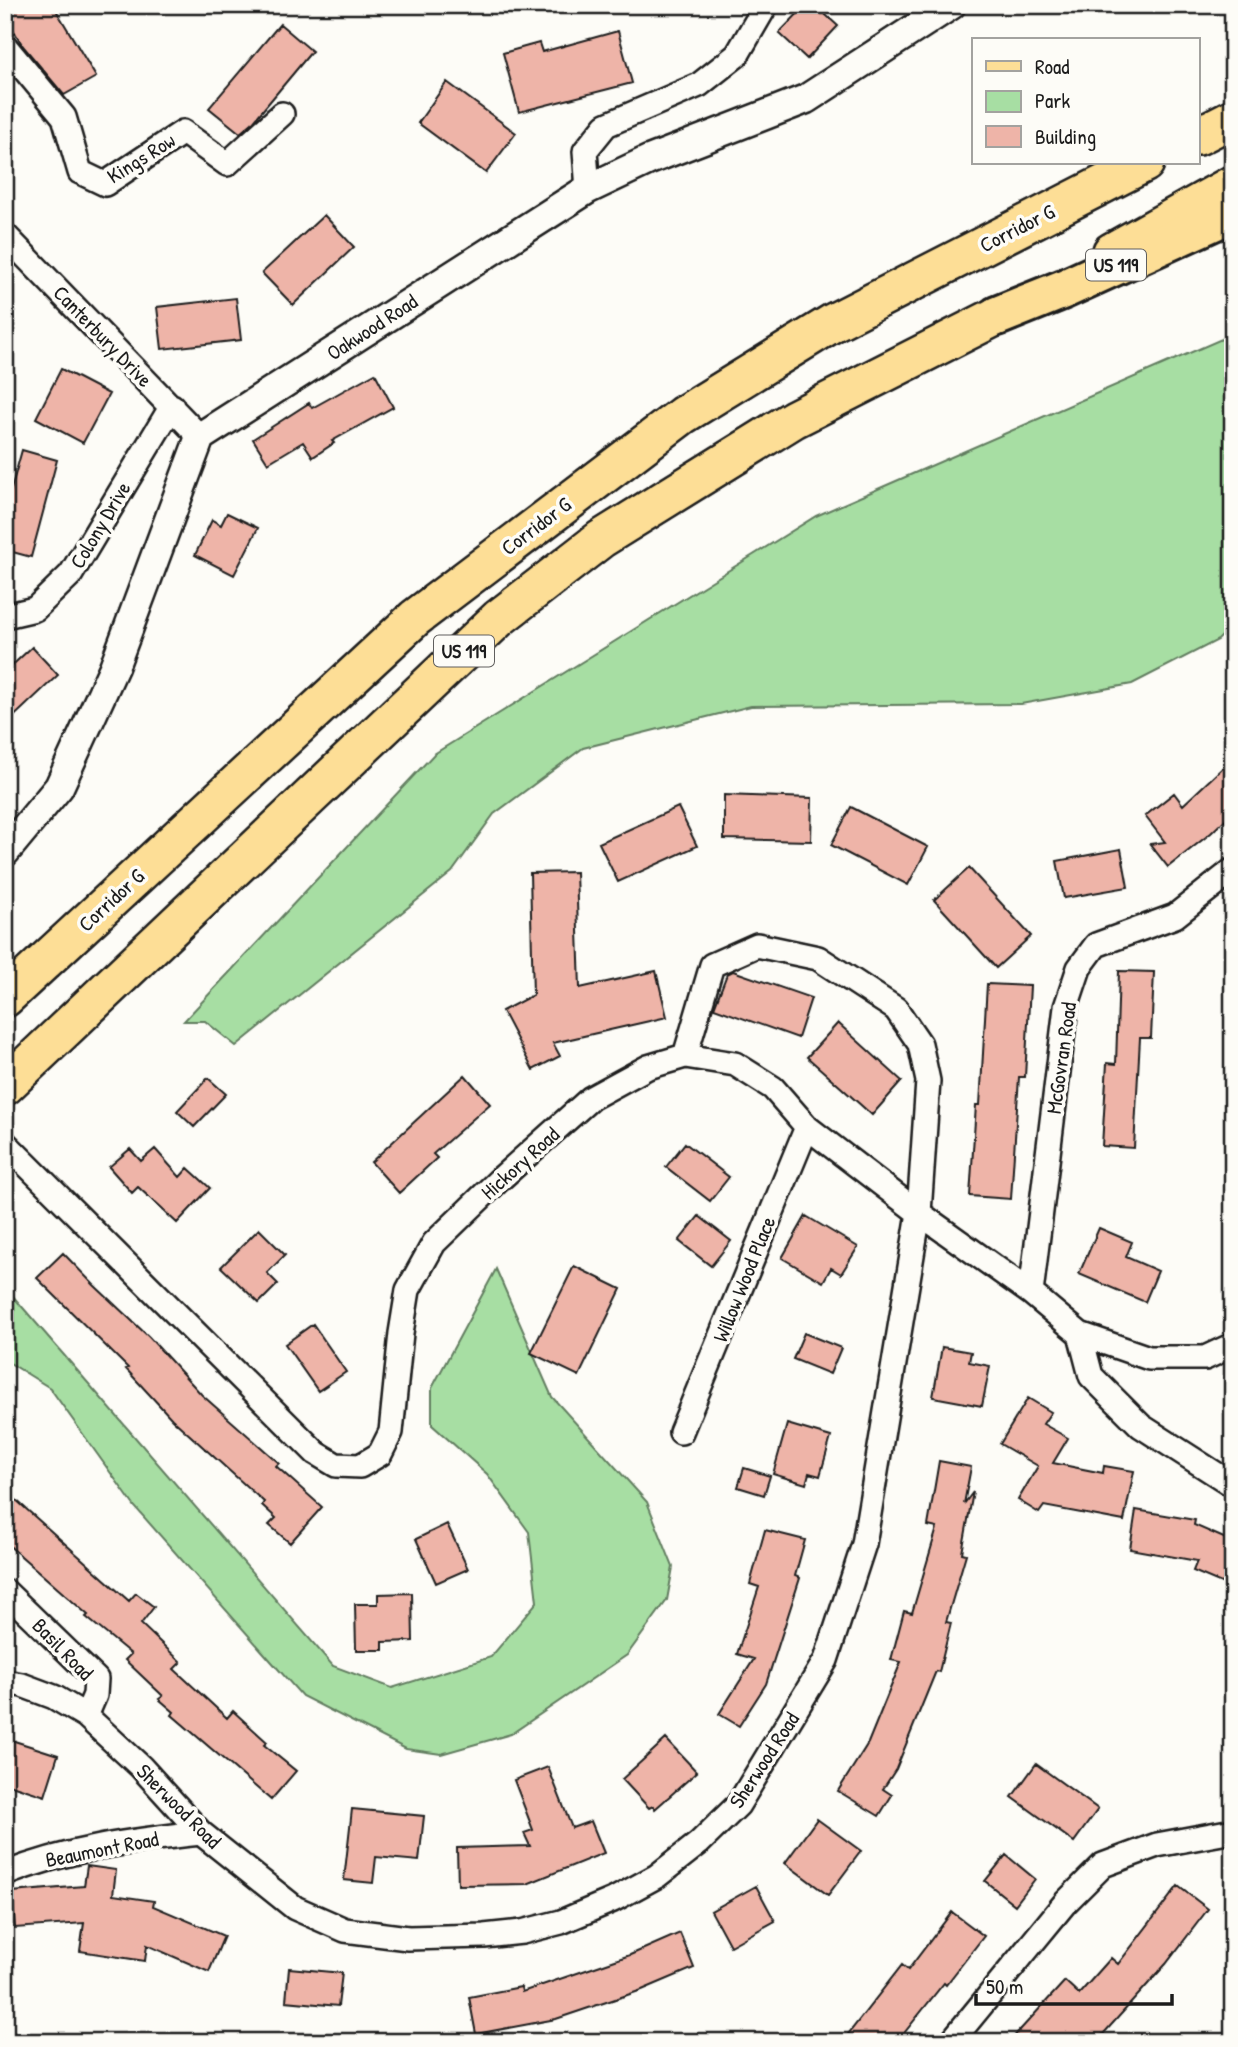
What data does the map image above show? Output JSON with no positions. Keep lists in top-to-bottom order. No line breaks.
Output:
{"streets":{"highway":["Corridor G","US 119"],"street":["Kings Row","Oakwood Road","Canterbury Drive","Colony Drive","McGovran Road","Hickory Road","Willow Wood Place","Basil Road","Sherwood Road","Beaumont Road"]},"crossings":[["Oakwood Road","Canterbury Drive"],["Canterbury Drive","Colony Drive"],["McGovran Road","Hickory Road"],["Hickory Road","Willow Wood Place"],["Hickory Road","Sherwood Road"],["Basil Road","Sherwood Road"],["Sherwood Road","Beaumont Road"]],"legend":["Road","Park","Building"],"scale_bar":"50 m"}
